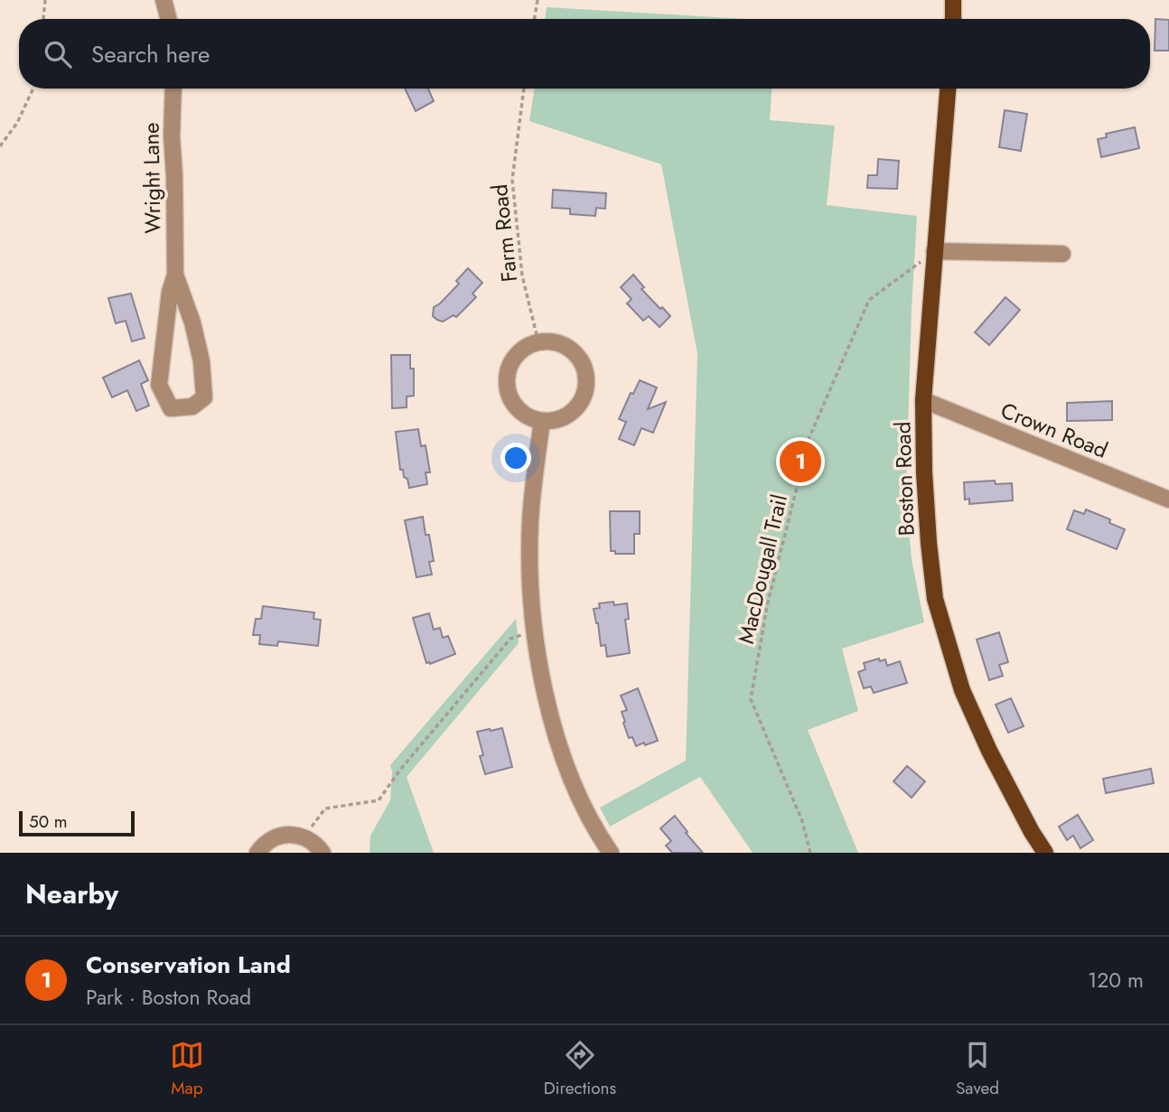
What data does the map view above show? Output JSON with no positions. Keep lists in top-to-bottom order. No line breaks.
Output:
{"streets":{"main road":["Boston Road"],"street":["Wright Lane","Crown Road"],"path":["Farm Road","MacDougall Trail"]},"crossings":[["Crown Road","Boston Road"],["Boston Road","MacDougall Trail"]],"scale_bar":"50 m","page":{"search":"Search here","pins":"1","scale":"50 m","heading":"Nearby","list":[{"mark":"1","name":"Conservation Land","note":"Park · Boston Road","value":"120 m"}],"nav":["Map","Directions","Saved"]}}
